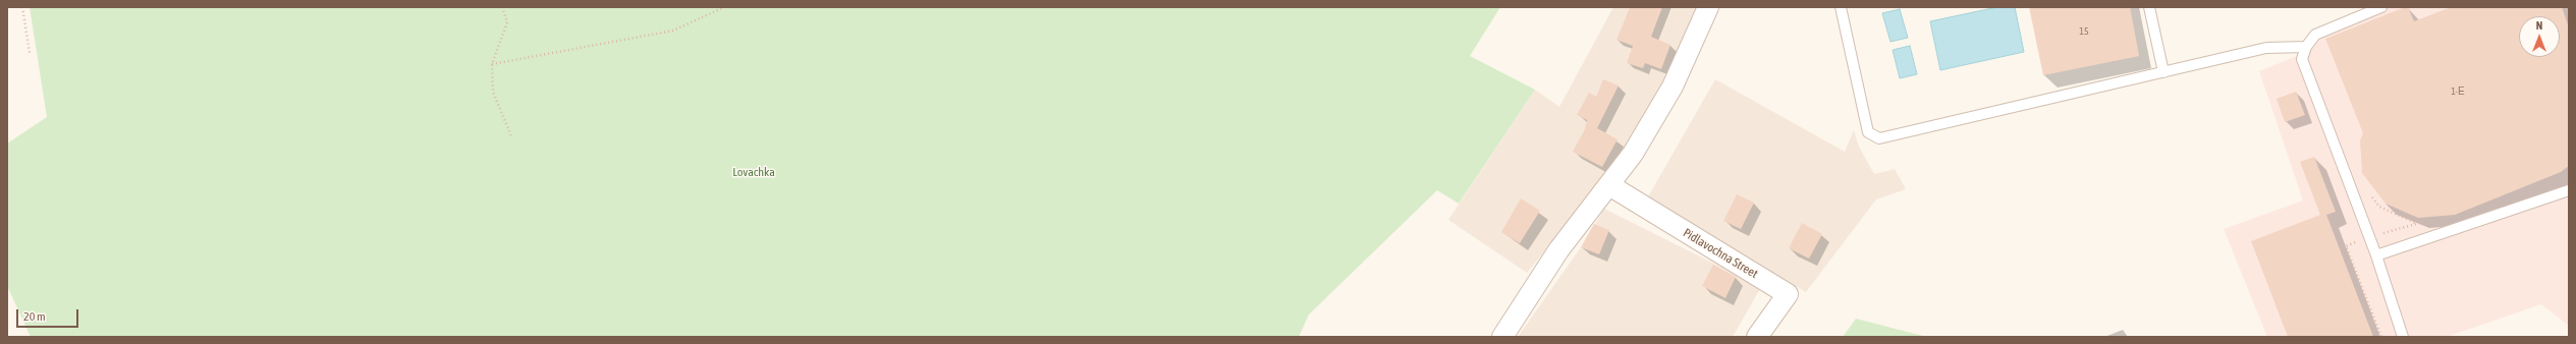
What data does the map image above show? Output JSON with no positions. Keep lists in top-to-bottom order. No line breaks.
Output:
{"streets":{"street":["Pidlavochna Street"]},"parks":["Lovachka"],"house_numbers":["15","1-Е"],"scale_bar":"20 m","north":"top"}
